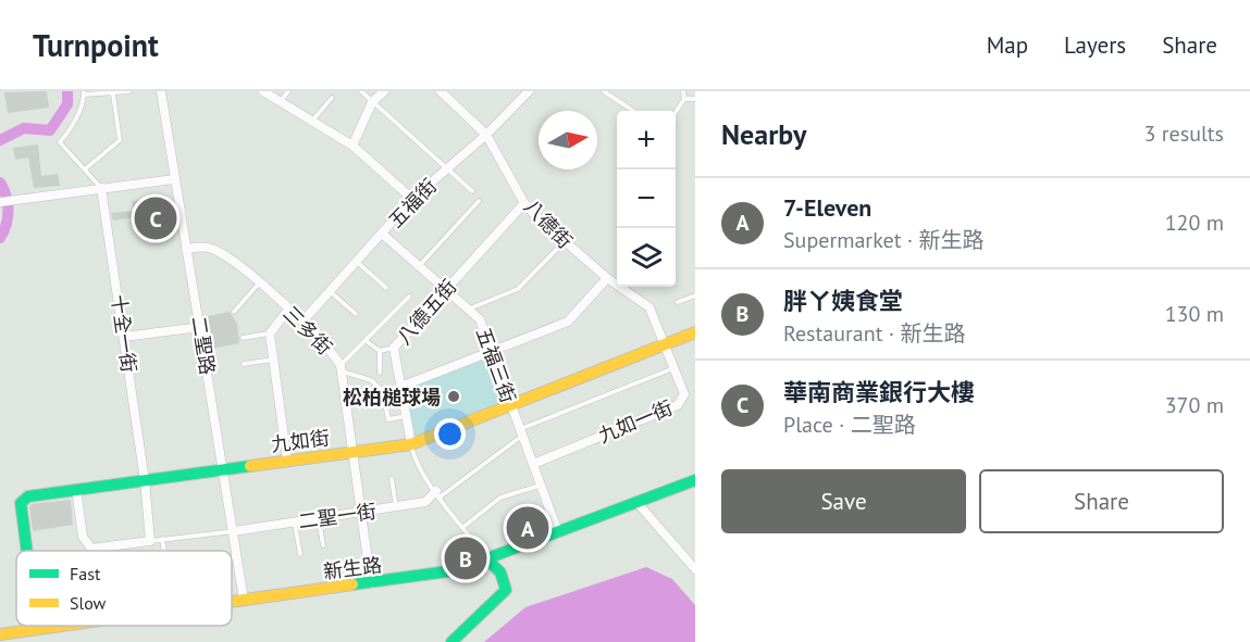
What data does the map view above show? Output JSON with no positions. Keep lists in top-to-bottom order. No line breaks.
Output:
{"streets":{"street":["五福街","八德街","八德五街","三多街","十全一街","二聖路","五福三街","九如一街","九如街","二聖一街","新生路"]},"crossings":[["五福街","八德街"],["五福街","三多街"],["五福街","五福三街"],["八德街","八德五街"],["八德街","九如一街"],["八德街","九如街"],["八德五街","五福三街"],["八德五街","九如街"],["三多街","二聖路"],["三多街","九如街"],["三多街","二聖一街"],["三多街","新生路"],["十全一街","九如街"],["二聖路","九如街"],["二聖路","二聖一街"],["二聖路","新生路"],["五福三街","九如一街"],["五福三街","九如街"],["五福三街","新生路"],["九如一街","九如街"],["九如街","新生路"]],"places":["松柏槌球場"],"legend":["Fast","Slow"],"north":"right","page":{"header":"Turnpoint","nav":["Map","Layers","Share"],"heading":["Nearby","3 results"],"map_buttons":["+","−"],"list":[{"mark":"A","name":"7-Eleven","note":"Supermarket · 新生路","value":"120 m"},{"mark":"B","name":"胖ㄚ姨食堂","note":"Restaurant · 新生路","value":"130 m"},{"mark":"C","name":"華南商業銀行大樓","note":"Place · 二聖路","value":"370 m"}],"pins":["C","A","B"],"buttons":["Save","Share"]}}
